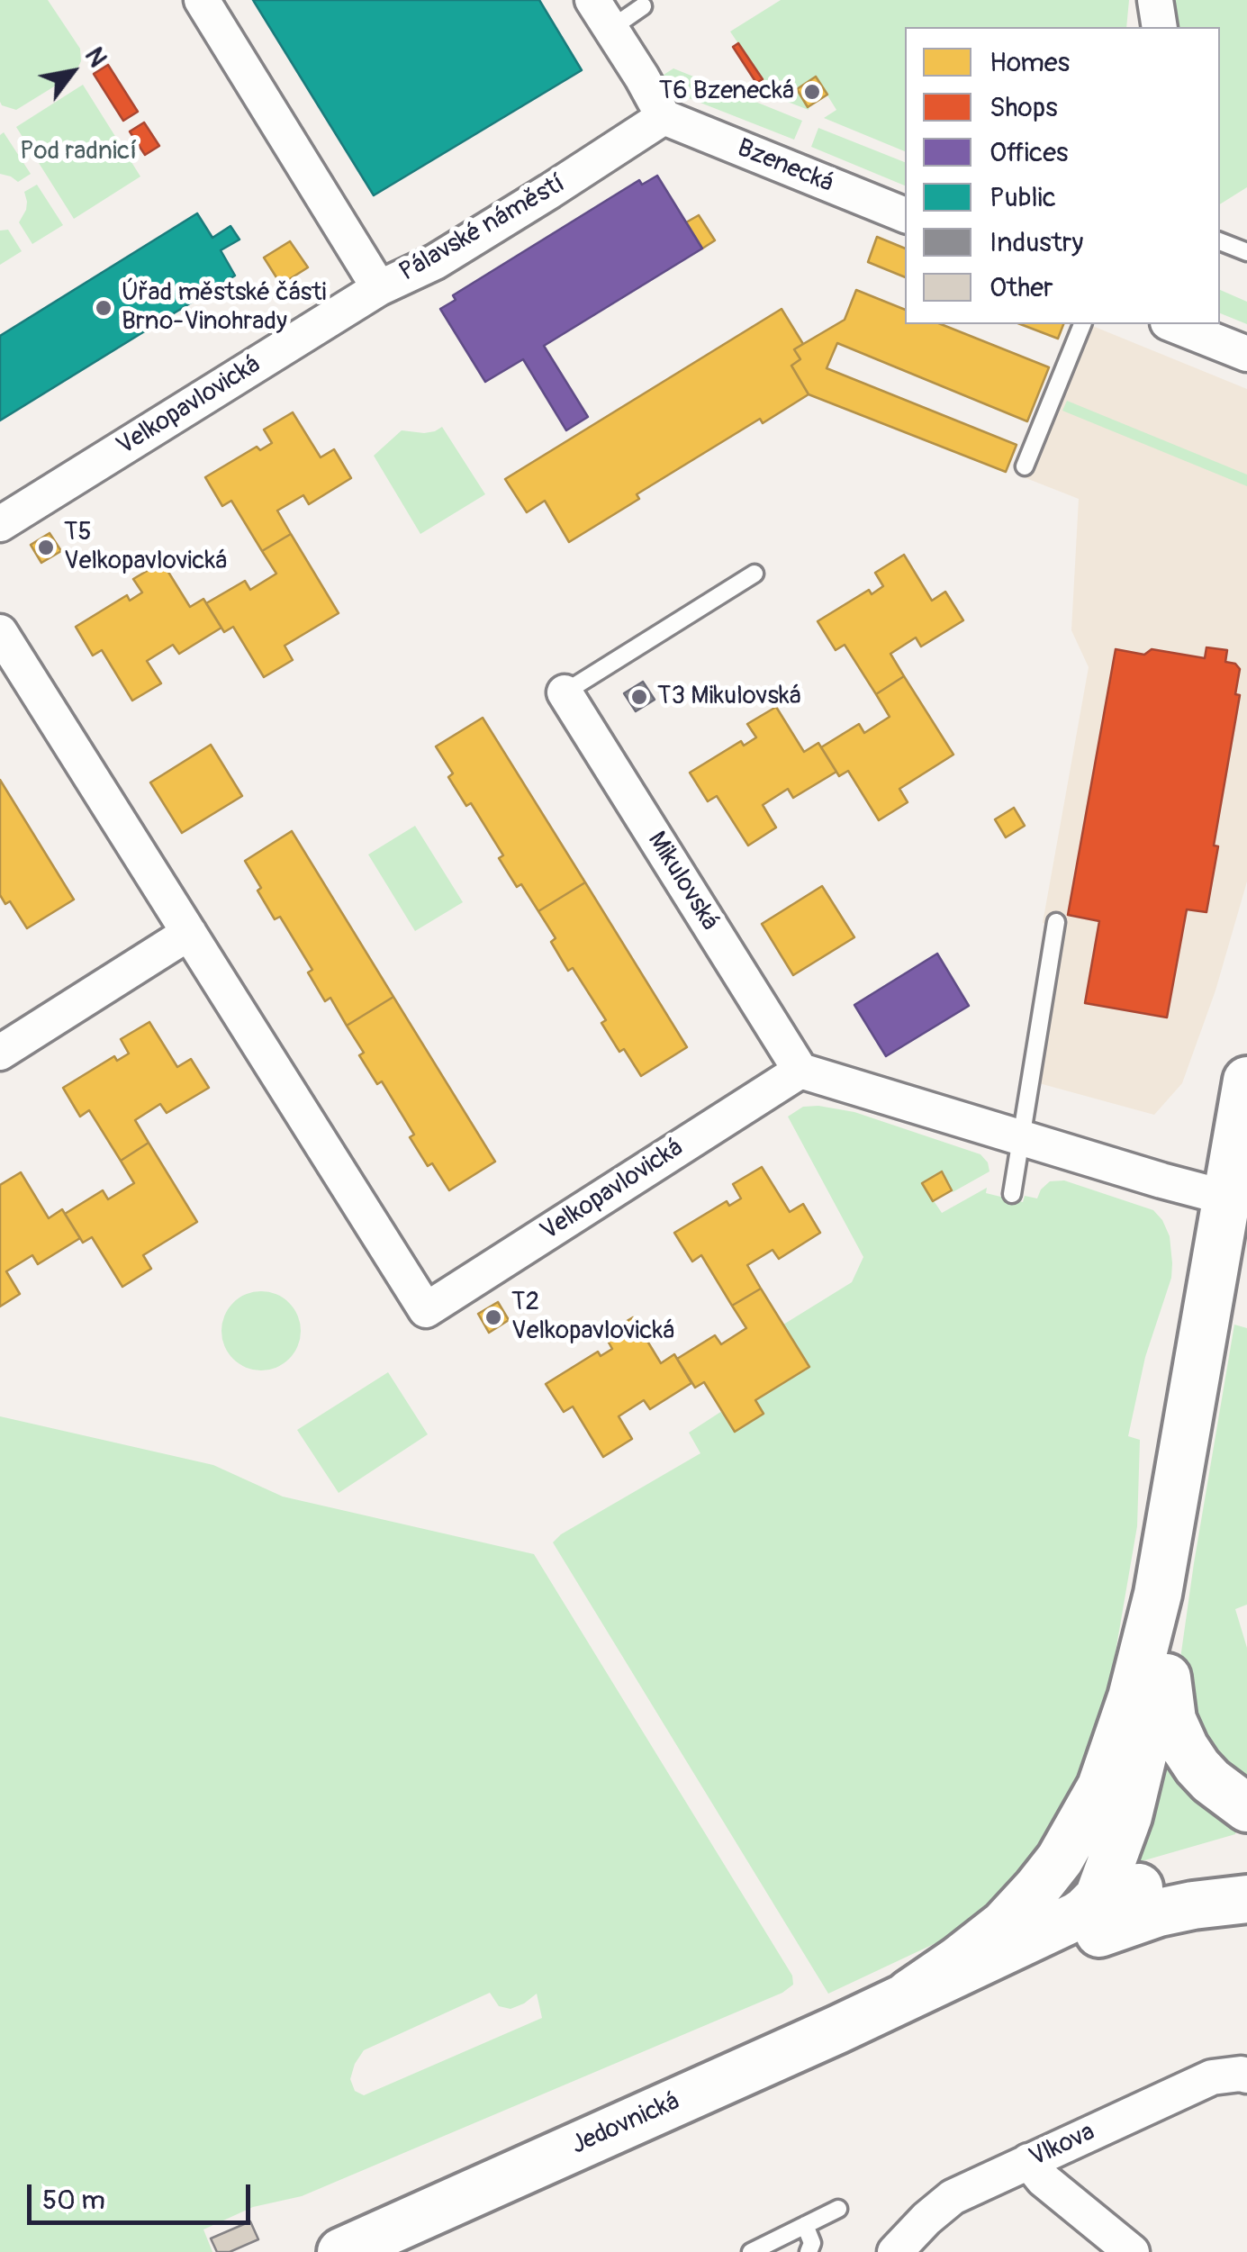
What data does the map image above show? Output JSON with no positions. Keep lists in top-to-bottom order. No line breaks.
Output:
{"streets":{"main road":["Jedovnická"],"street":["Bzenecká","Pálavské náměstí","Velkopavlovická","Mikulovská","Vlkova"]},"crossings":[["Bzenecká","Pálavské náměstí"],["Pálavské náměstí","Velkopavlovická"],["Velkopavlovická","Mikulovská"]],"parks":["Pod radnicí"],"places":["T6 Bzenecká","Úřad městské části Brno-Vinohrady","T5 Velkopavlovická","T3 Mikulovská","T2 Velkopavlovická"],"legend":["Homes","Shops","Offices","Public","Industry","Other"],"scale_bar":"50 m","north":"top right"}
